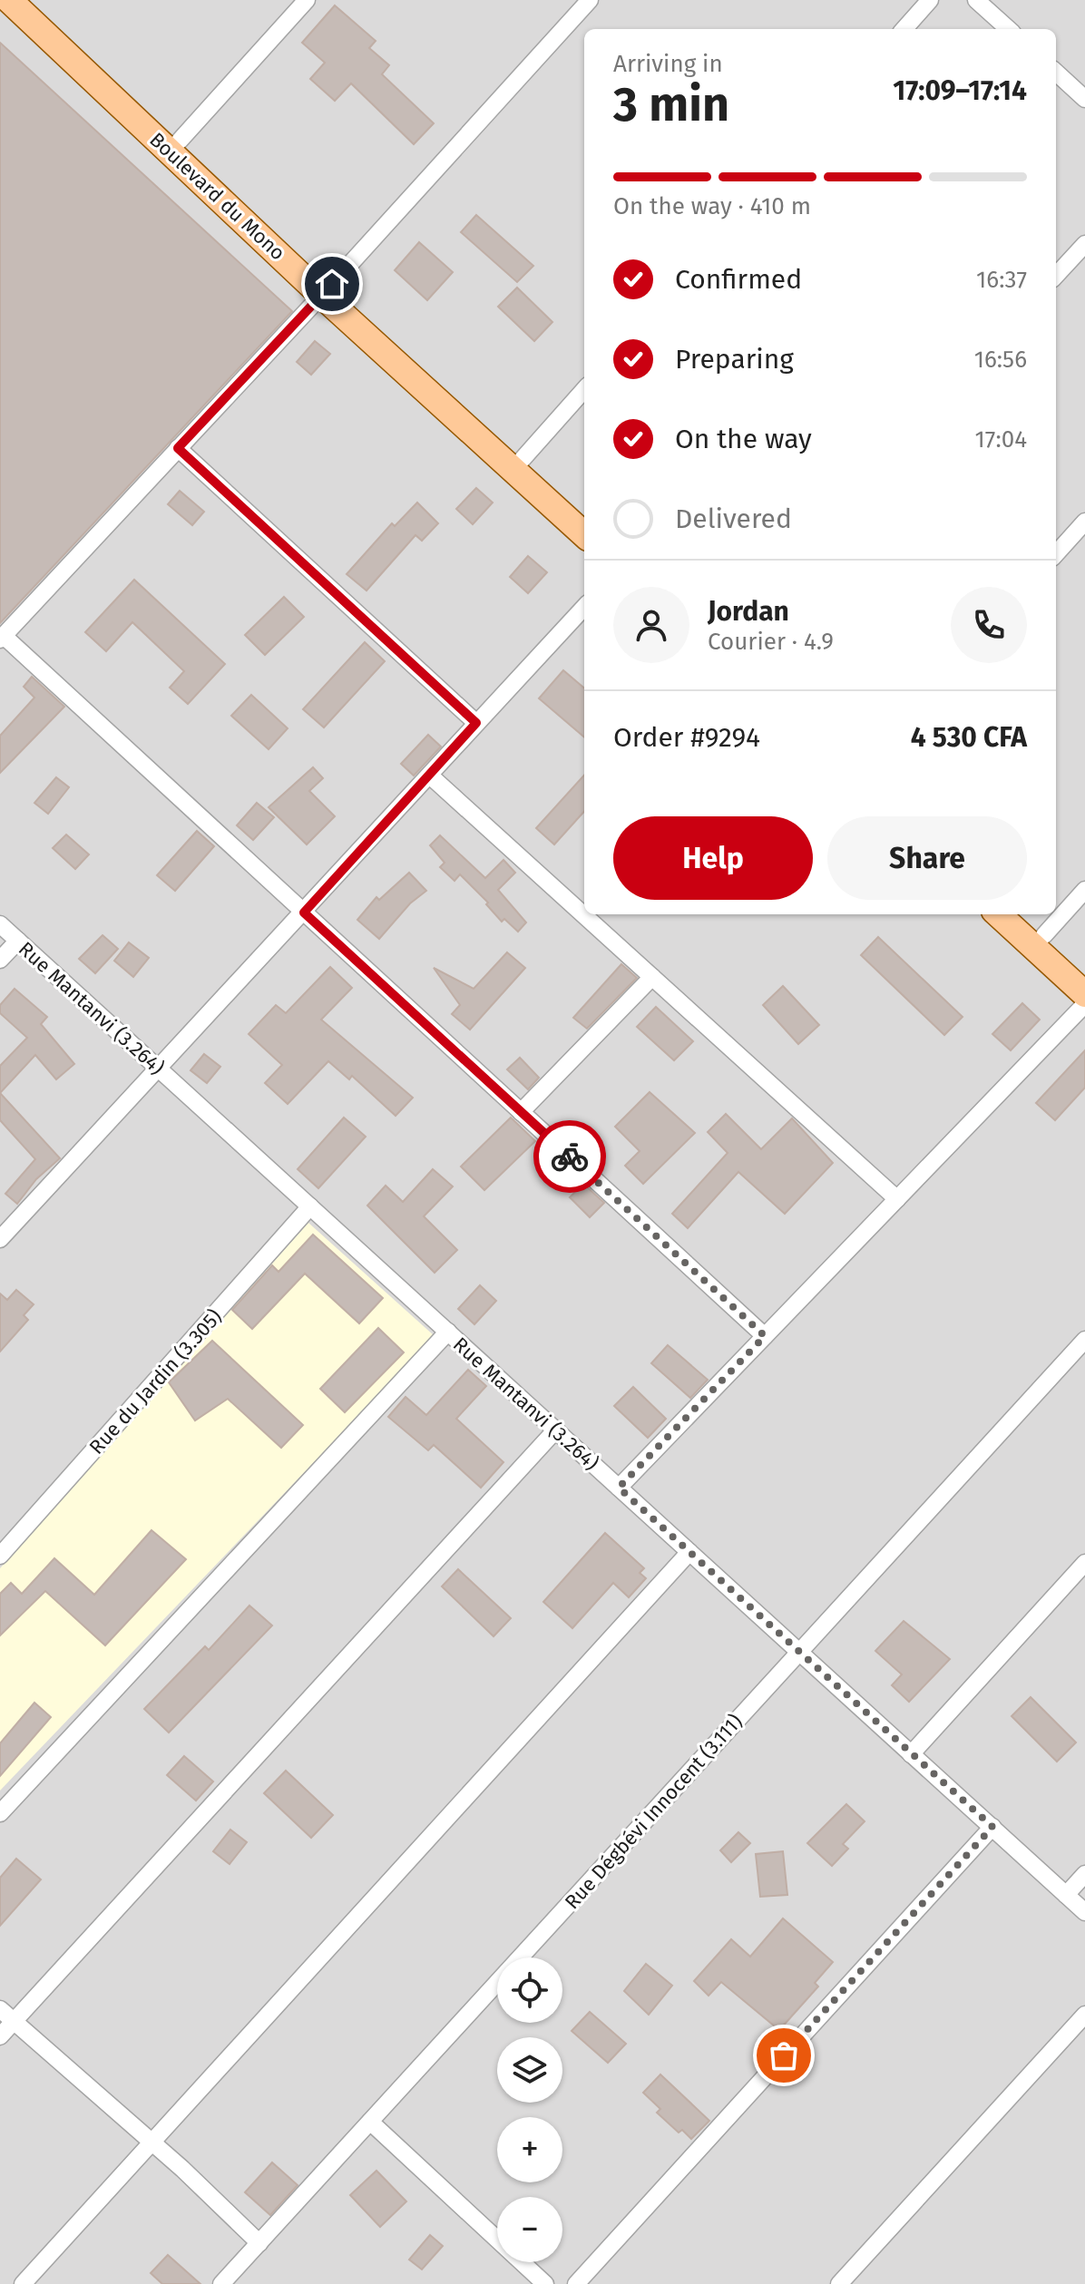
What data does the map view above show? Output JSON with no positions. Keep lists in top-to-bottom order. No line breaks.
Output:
{"streets":{"main road":["Boulevard du Mono"],"street":["Rue Mantanvi (3.264)","Rue du Jardin (3.305)","Rue Dégbévi Innocent (3.111)"]},"crossings":[["Rue Mantanvi (3.264)","Rue du Jardin (3.305)"],["Rue Mantanvi (3.264)","Rue Dégbévi Innocent (3.111)"]],"page":{"heading":["3 min","Arriving in","17:09–17:14"],"panel":["Jordan","Courier · 4.9","Order #9294","4 530 CFA"],"bar":"On the way · 410 m","list":[["Confirmed","16:37"],["Preparing","16:56"],["On the way","17:04"],"Delivered"],"buttons":["Help","Share"],"map_buttons":["+","−"]}}
